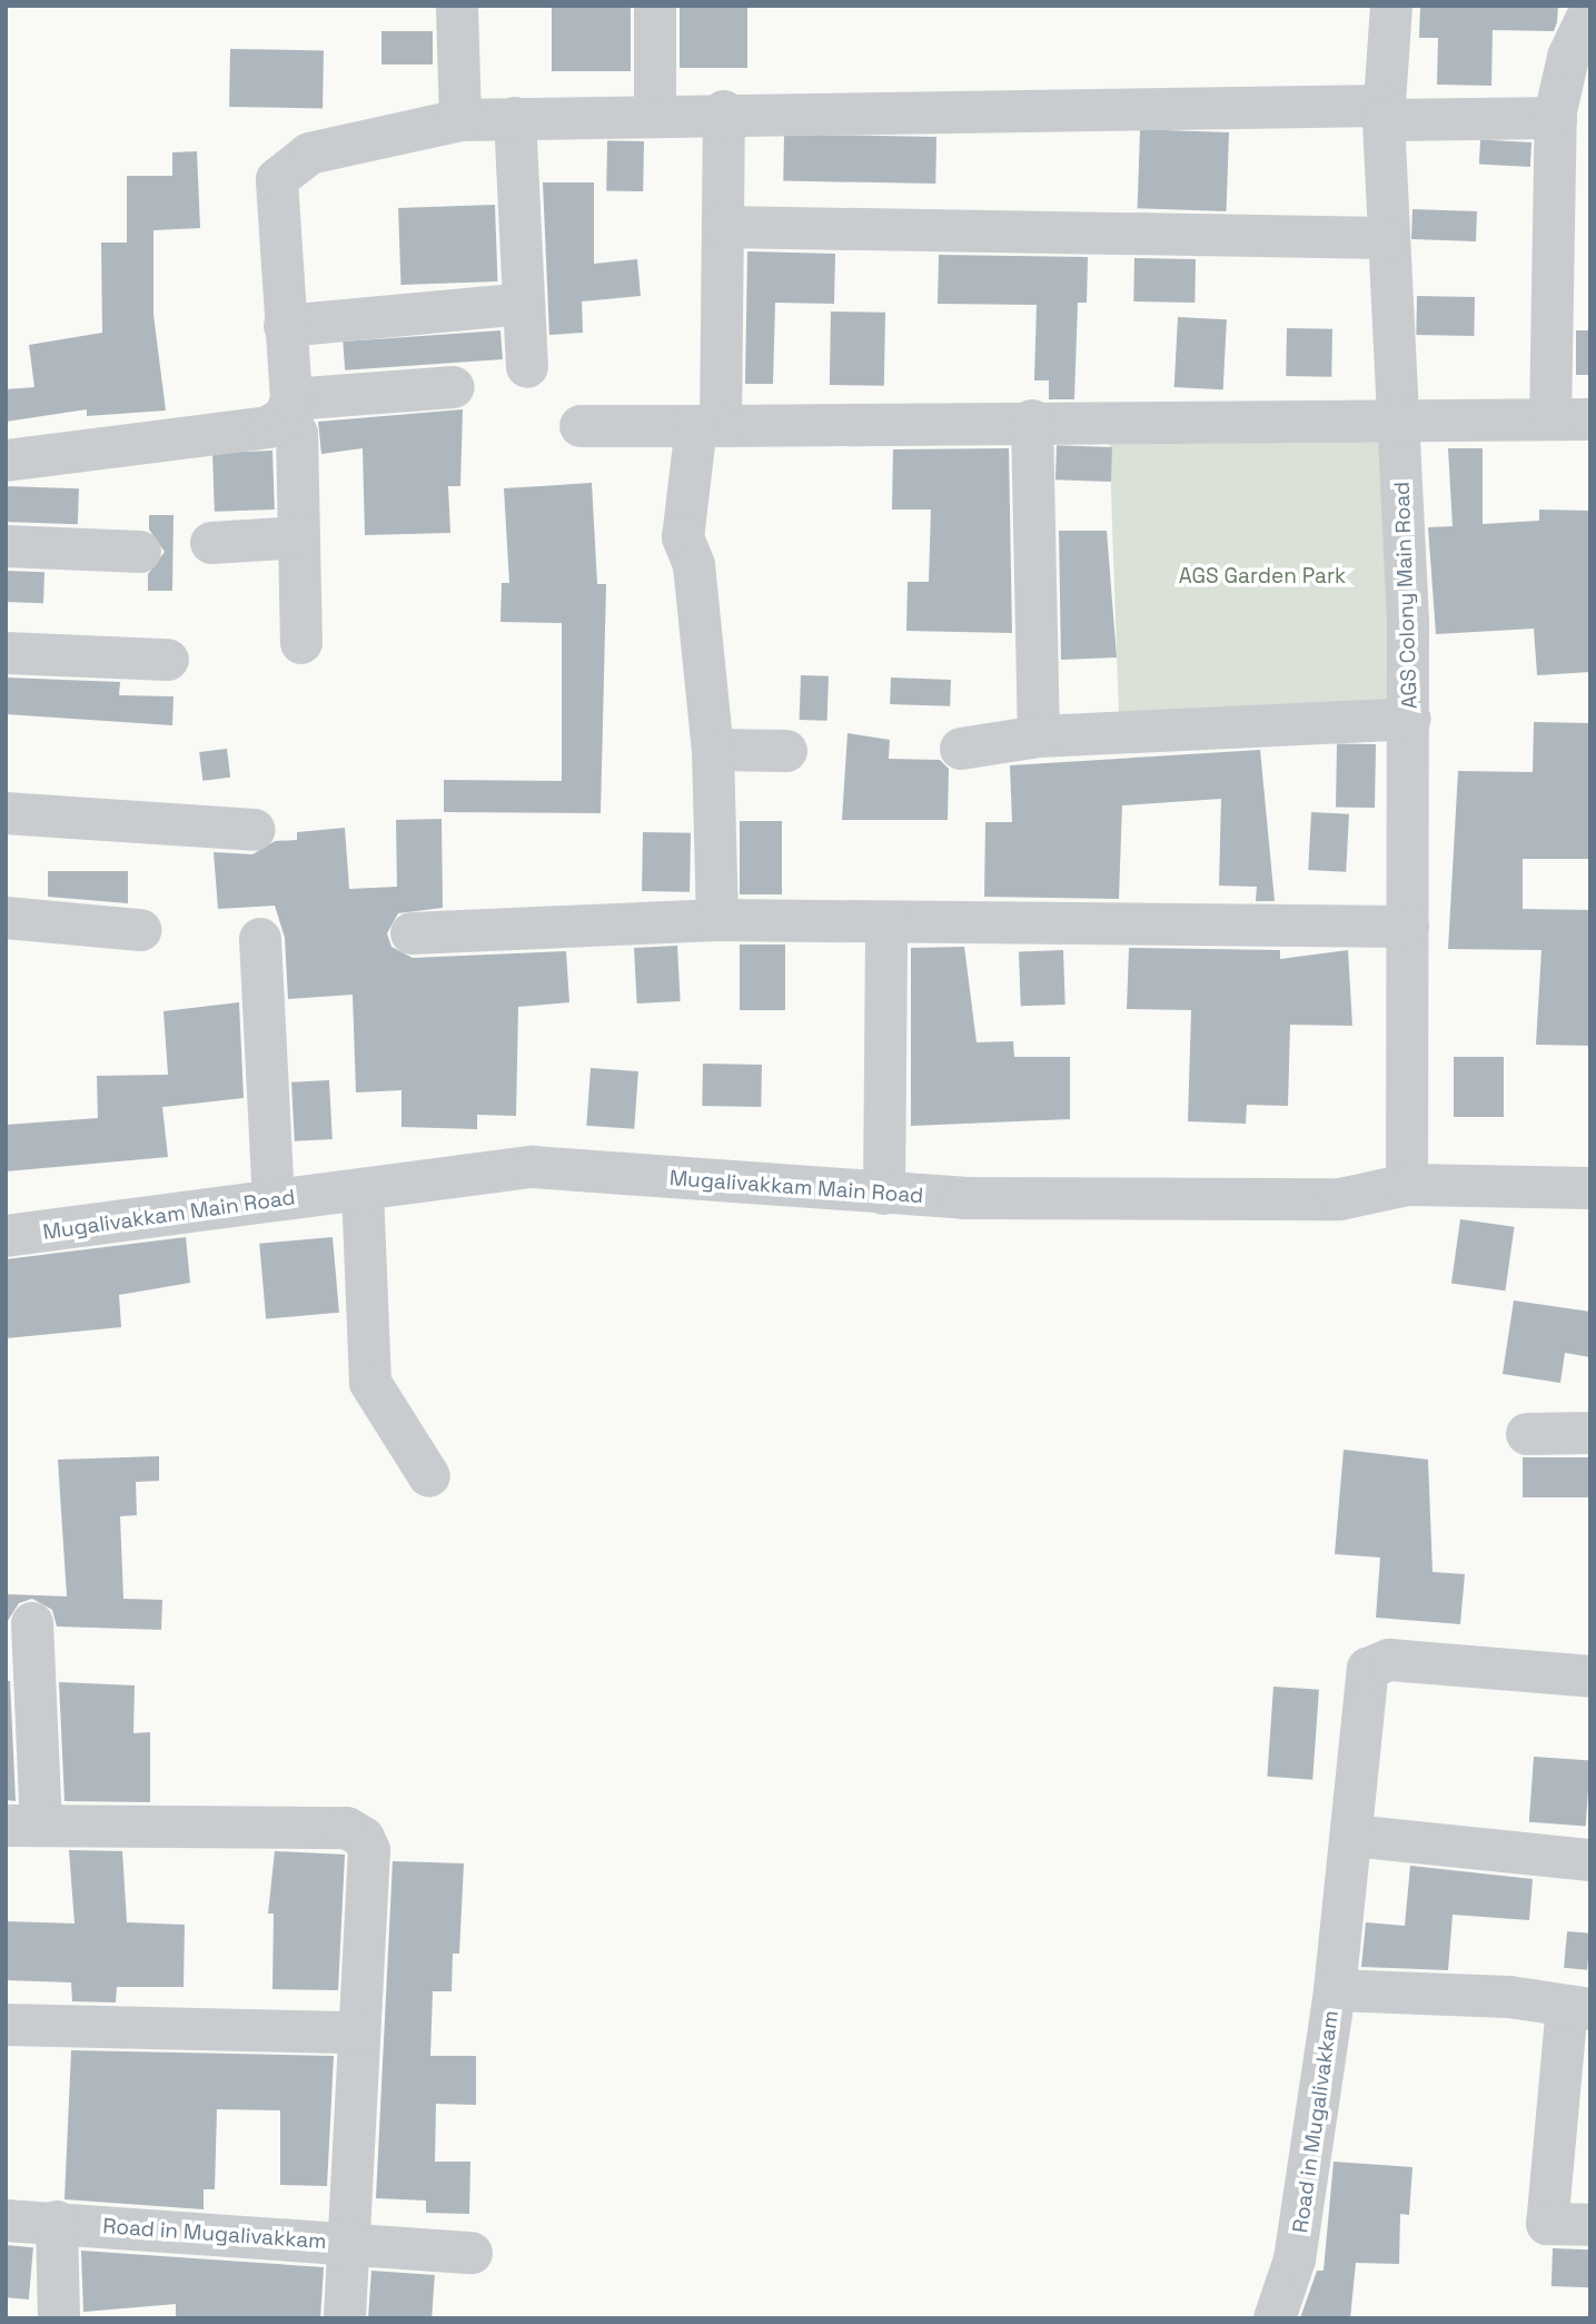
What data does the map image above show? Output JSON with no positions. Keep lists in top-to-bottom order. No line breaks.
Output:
{"streets":{"street":["AGS Colony Main Road","Mugalivakkam Main Road","Road in Mugalivakkam"]},"crossings":[["AGS Colony Main Road","Mugalivakkam Main Road"]],"parks":["AGS Garden Park"]}
